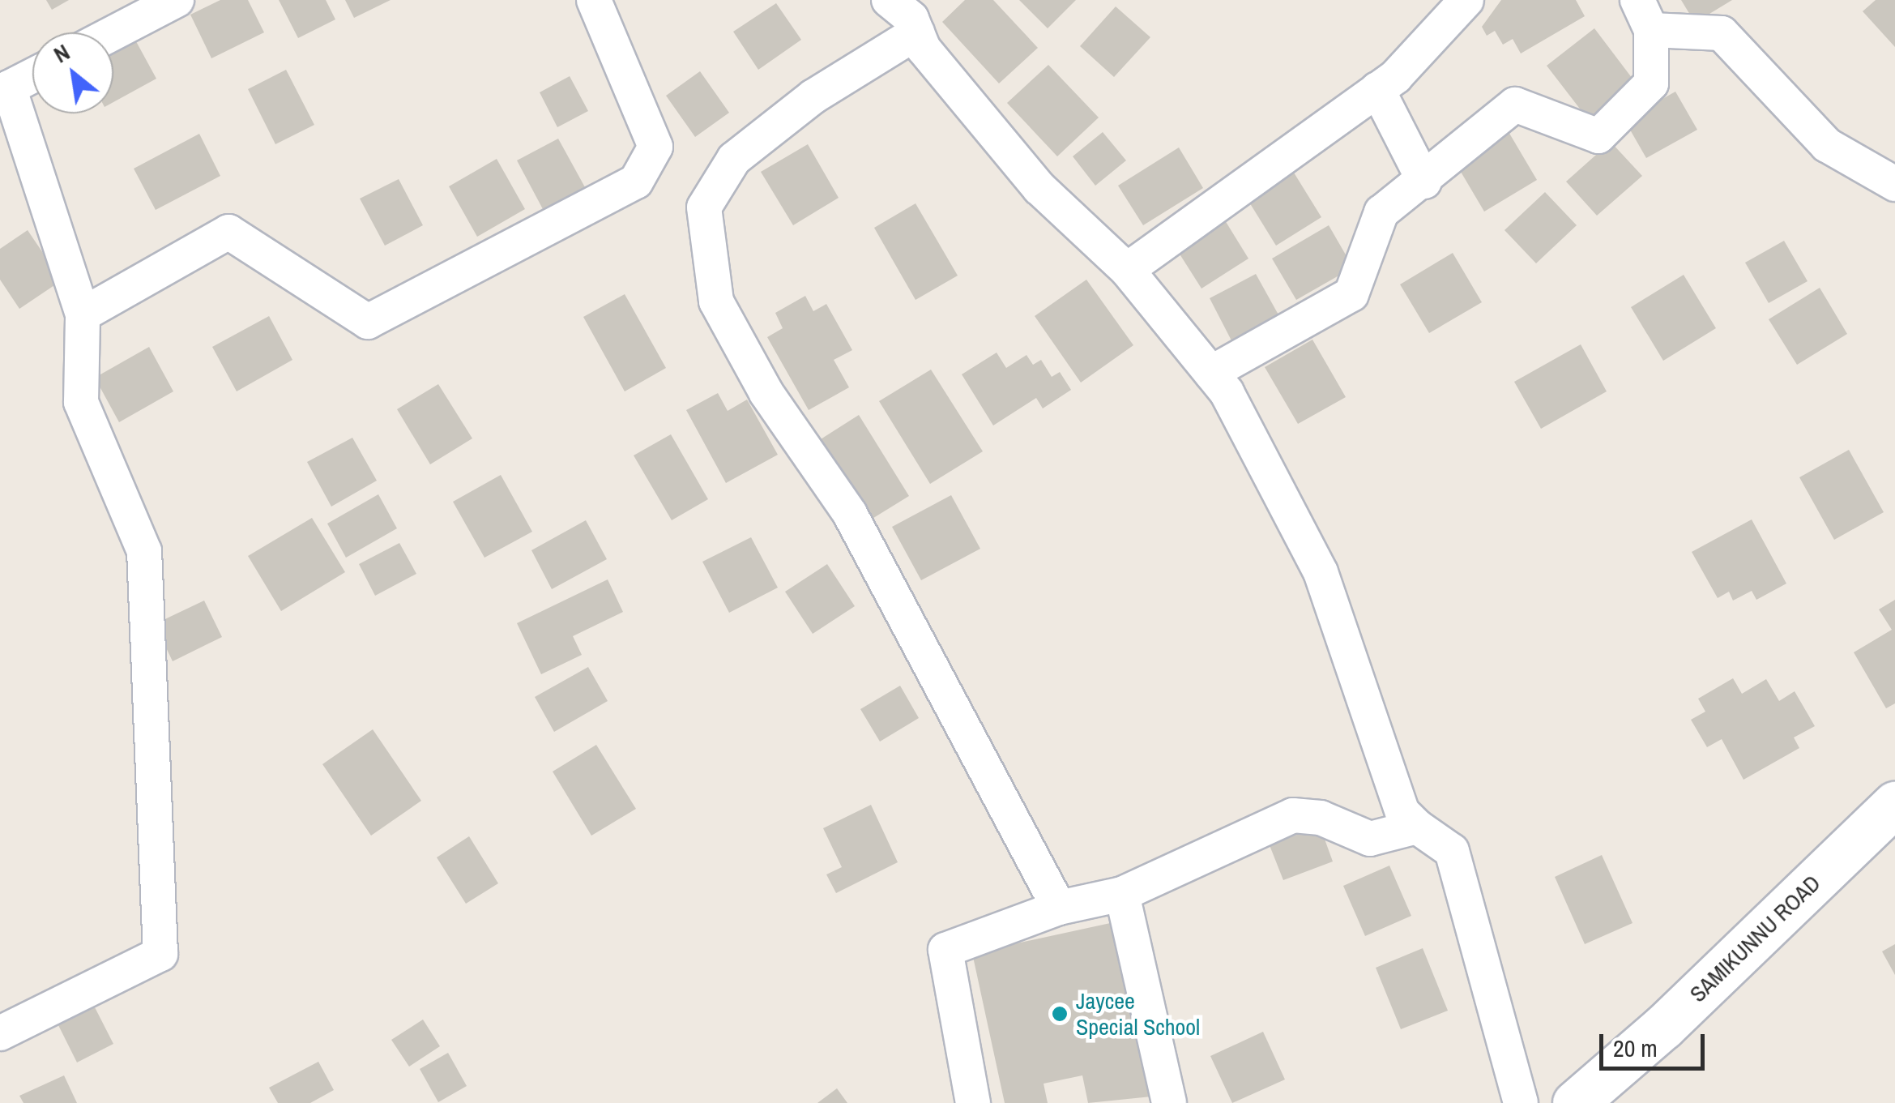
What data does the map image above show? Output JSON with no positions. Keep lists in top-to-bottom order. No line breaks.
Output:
{"streets":{"main road":["SAMIKUNNU ROAD"]},"places":["Jaycee Special School"],"scale_bar":"20 m","north":"top left"}
